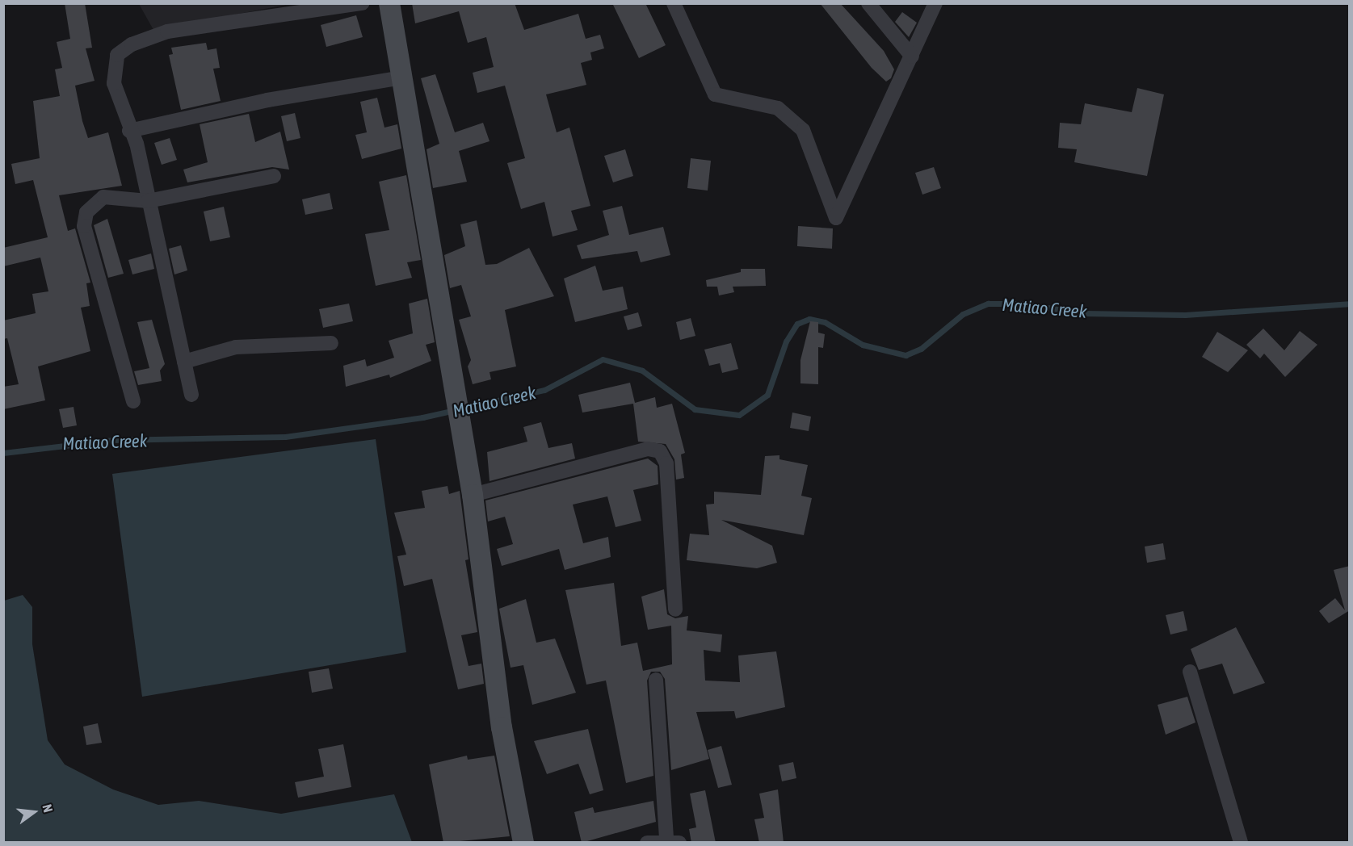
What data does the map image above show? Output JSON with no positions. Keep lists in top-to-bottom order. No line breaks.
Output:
{"water":["Matiao Creek"],"north":"right"}
